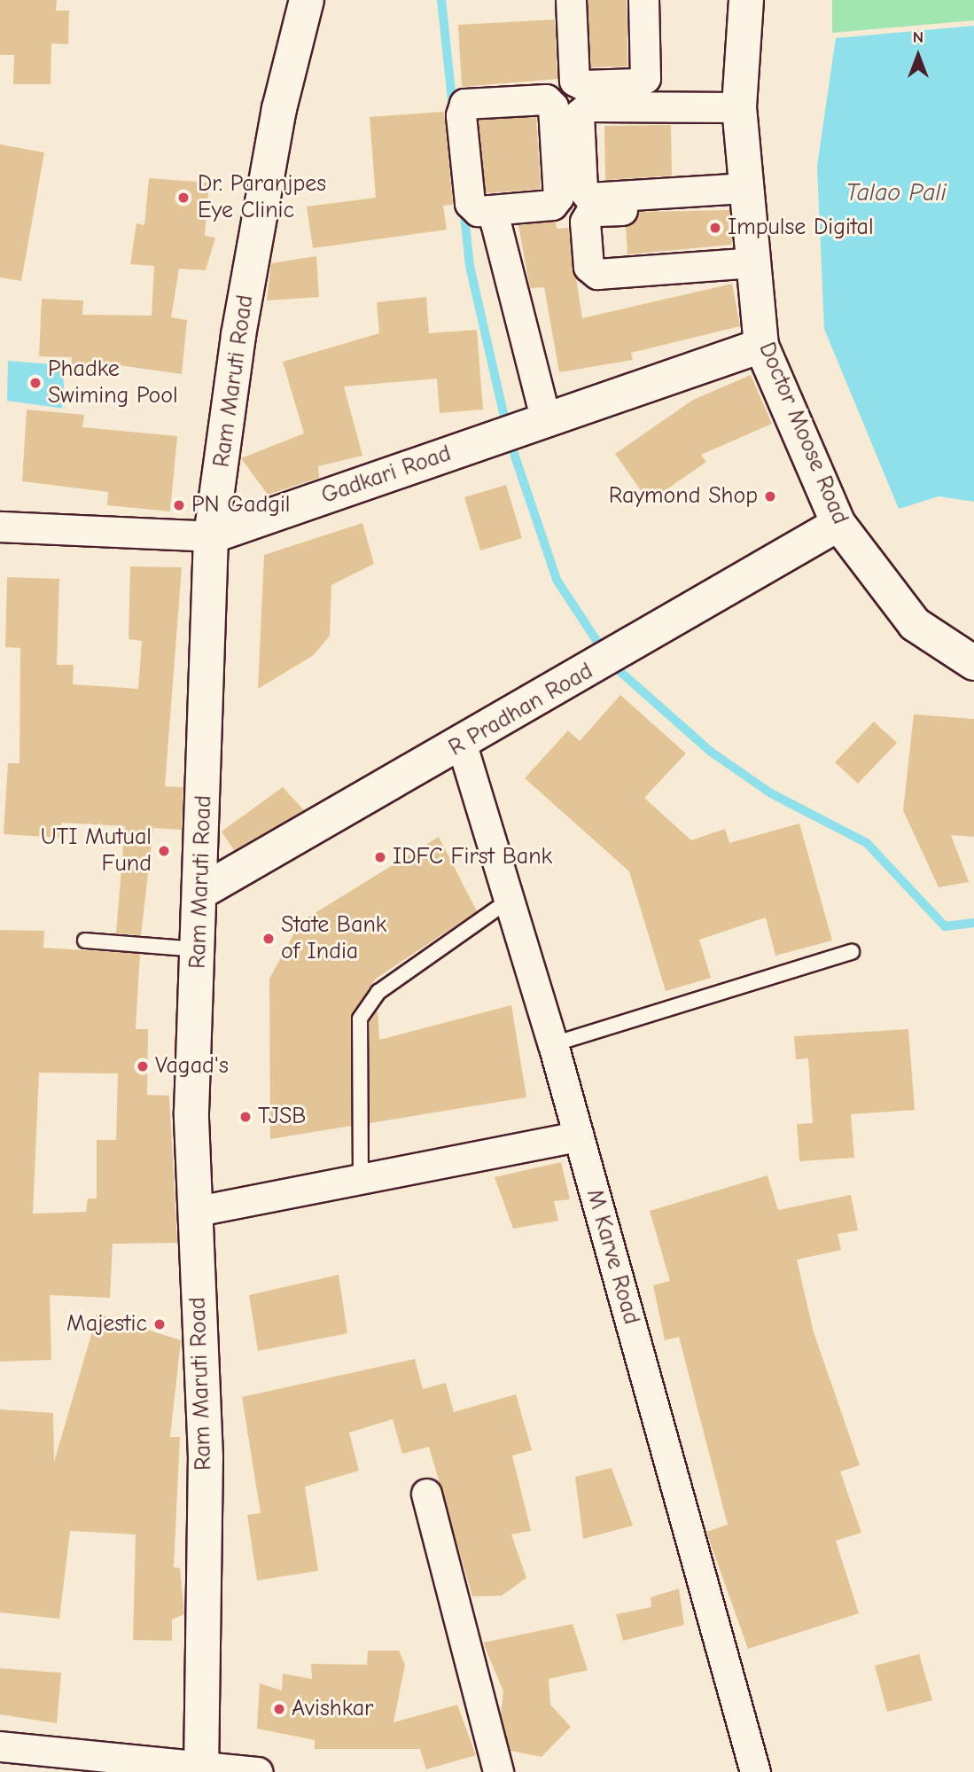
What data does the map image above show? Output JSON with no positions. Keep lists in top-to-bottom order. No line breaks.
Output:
{"streets":{"street":["Ram Maruti Road","Doctor Moose Road","Gadkari Road","R Pradhan Road","M Karve Road"]},"crossings":[["Ram Maruti Road","Gadkari Road"],["Ram Maruti Road","R Pradhan Road"],["Doctor Moose Road","Gadkari Road"],["Doctor Moose Road","R Pradhan Road"],["R Pradhan Road","M Karve Road"]],"water":["Talao Pali"],"places":["Dr. Paranjpes Eye Clinic","Impulse Digital","Phadke Swiming Pool","Raymond Shop","PN Gadgil","UTI Mutual Fund","IDFC First Bank","State Bank of India","Vagad's","TJSB","Majestic","Avishkar"],"north":"top"}
